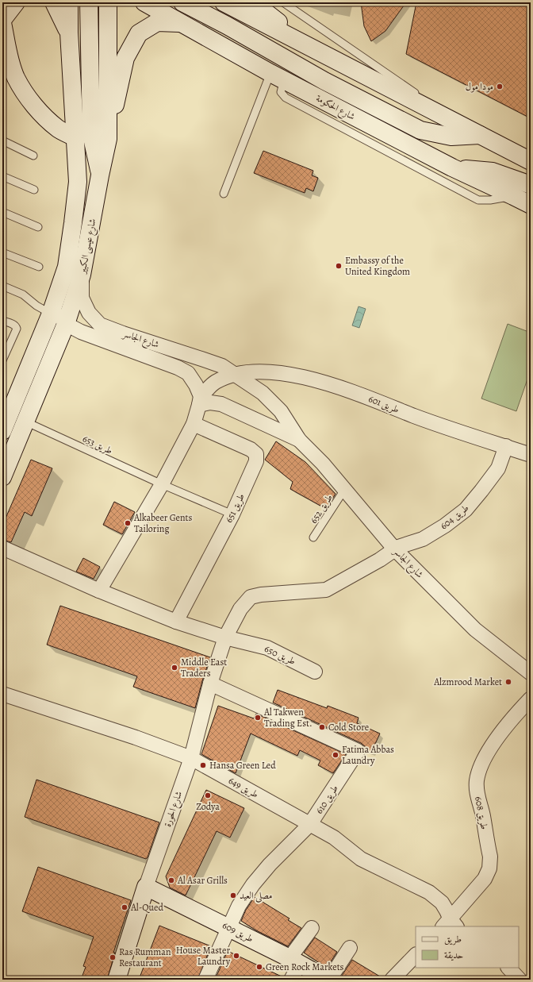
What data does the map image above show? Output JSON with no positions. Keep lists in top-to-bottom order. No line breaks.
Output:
{"streets":{"main road":["شارع الحكومة","شارع عيسى الكبير","شارع الحورة","طريق 609"],"street":["شارع الجاسر","طريق 601","طريق 651","طريق 604","طريق 650","طريق 649","طريق 610","طريق 608"],"lane":["طريق 653","طريق 652"]},"crossings":[["شارع عيسى الكبير","شارع الجاسر"],["شارع عيسى الكبير","طريق 653"],["شارع الجاسر","طريق 601"],["شارع الجاسر","طريق 652"],["شارع الجاسر","طريق 604"],["طريق 601","طريق 604"],["طريق 653","طريق 651"],["طريق 650","شارع الحورة"],["طريق 649","طريق 610"],["طريق 649","شارع الحورة"],["طريق 649","طريق 608"],["طريق 610","شارع الحورة"],["طريق 610","طريق 609"],["شارع الحورة","طريق 609"]],"places":["مودا مول","Embassy of the United Kingdom","Alkabeer Gents Tailoring","Middle East Traders","Alzmrood Market","Al Takwen Trading Est.","Cold Store","Fatima Abbas Laundry","Hansa Green Led","Zodya","Al Asar Grills","مصلى العيد","Al-Qued","House Master Laundry","Ras Rumman Restaurant","Green Rock Markets"],"legend":["طريق","حديقة"]}
